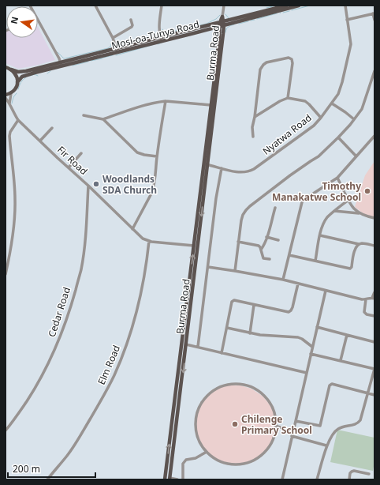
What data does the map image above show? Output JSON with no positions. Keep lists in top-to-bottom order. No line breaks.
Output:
{"streets":{"main road":["Mosi-oa-Tunya Road","Burma Road"],"street":["Nyatwa Road","Fir Road","Cedar Road","Elm Road"]},"crossings":[["Mosi-oa-Tunya Road","Burma Road"],["Burma Road","Nyatwa Road"],["Burma Road","Fir Road"],["Fir Road","Cedar Road"],["Fir Road","Elm Road"]],"places":["Woodlands SDA Church","Timothy Manakatwe School","Chilenge Primary School"],"scale_bar":"200 m","north":"left"}
